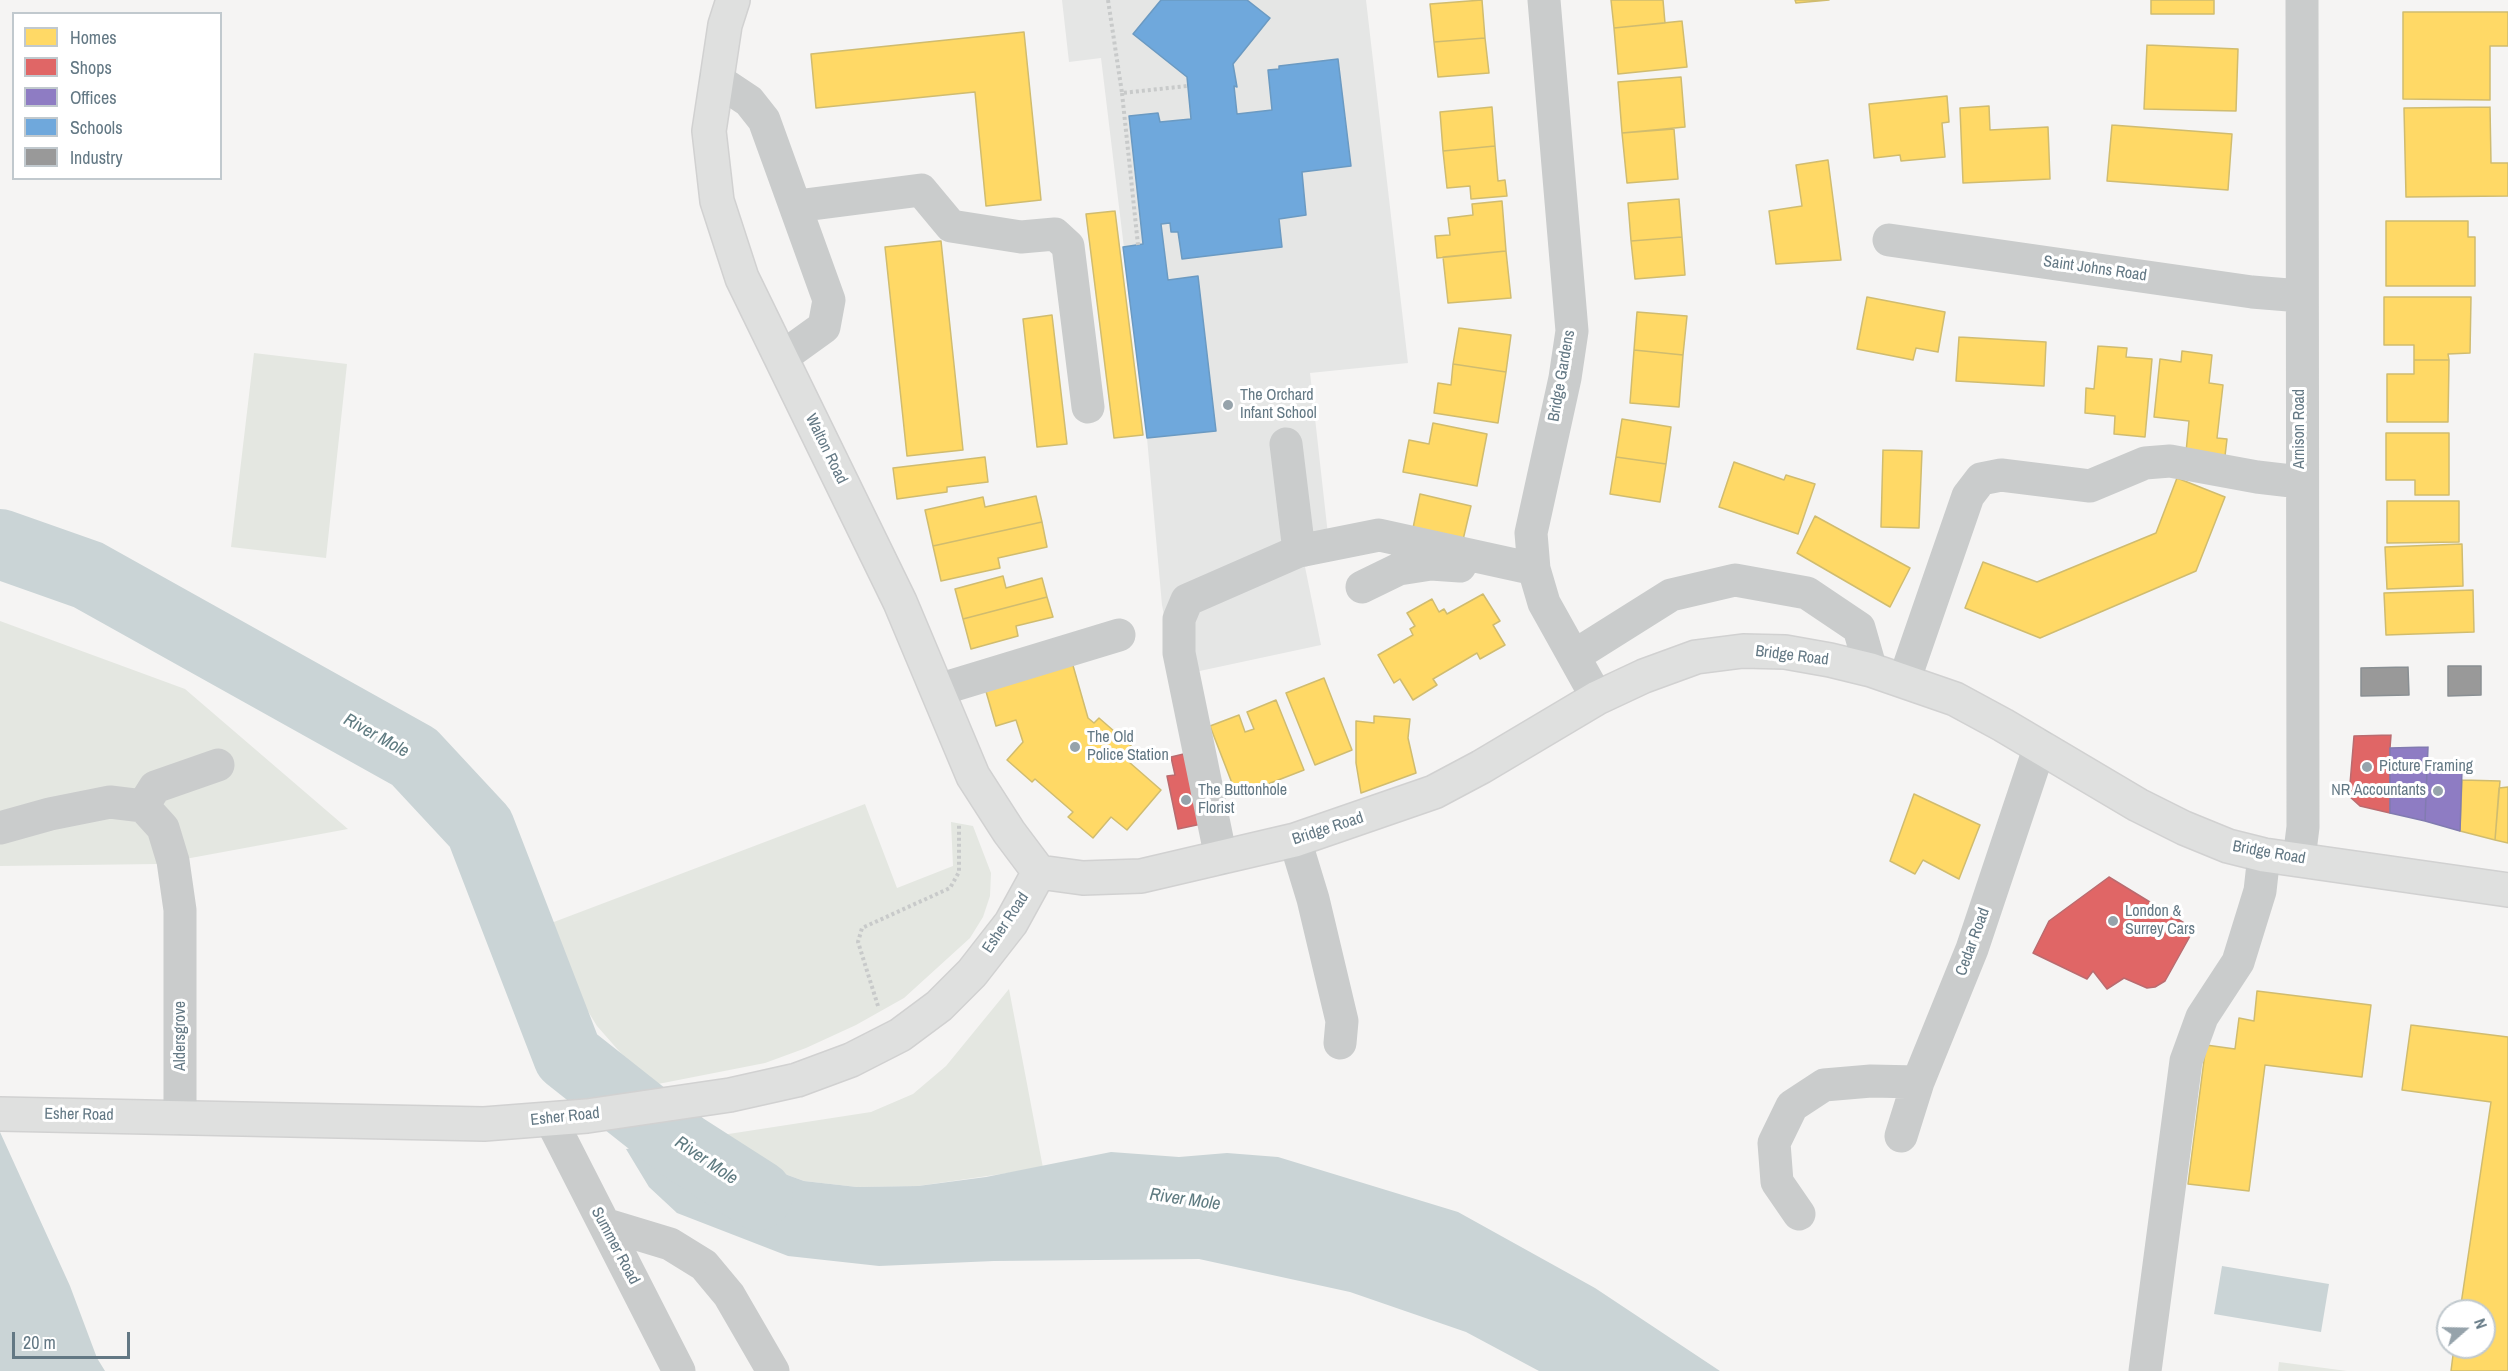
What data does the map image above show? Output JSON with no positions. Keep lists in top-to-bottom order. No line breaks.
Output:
{"streets":{"main road":["Walton Road","Bridge Road","Esher Road"],"street":["Saint Johns Road","Bridge Gardens","Arnison Road","Cedar Road","Aldersgrove","Summer Road"]},"crossings":[["Saint Johns Road","Arnison Road"],["Bridge Gardens","Bridge Road"],["Arnison Road","Bridge Road"],["Walton Road","Bridge Road"],["Walton Road","Esher Road"],["Bridge Road","Esher Road"],["Bridge Road","Cedar Road"],["Esher Road","Aldersgrove"],["Esher Road","Summer Road"]],"water":["River Mole"],"places":["The Orchard Infant School","The Old Police Station","Picture Framing","NR Accountants","The Buttonhole Florist","London & Surrey Cars"],"legend":["Homes","Shops","Offices","Schools","Industry"],"scale_bar":"20 m","north":"right"}
